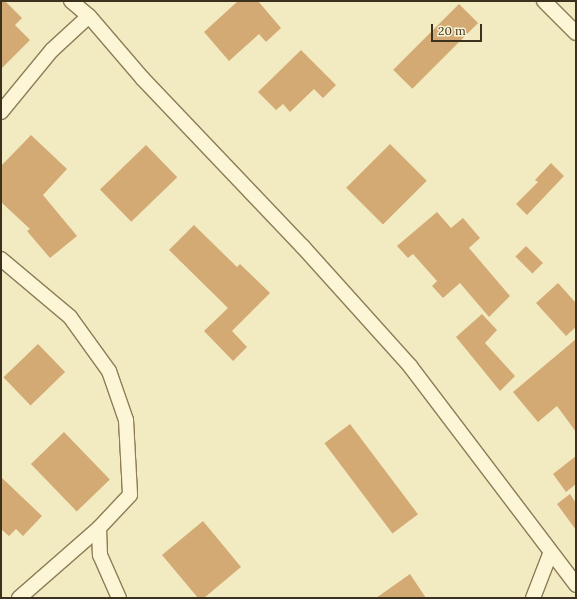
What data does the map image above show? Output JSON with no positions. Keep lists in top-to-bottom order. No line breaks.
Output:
{"scale_bar":"20 m"}
